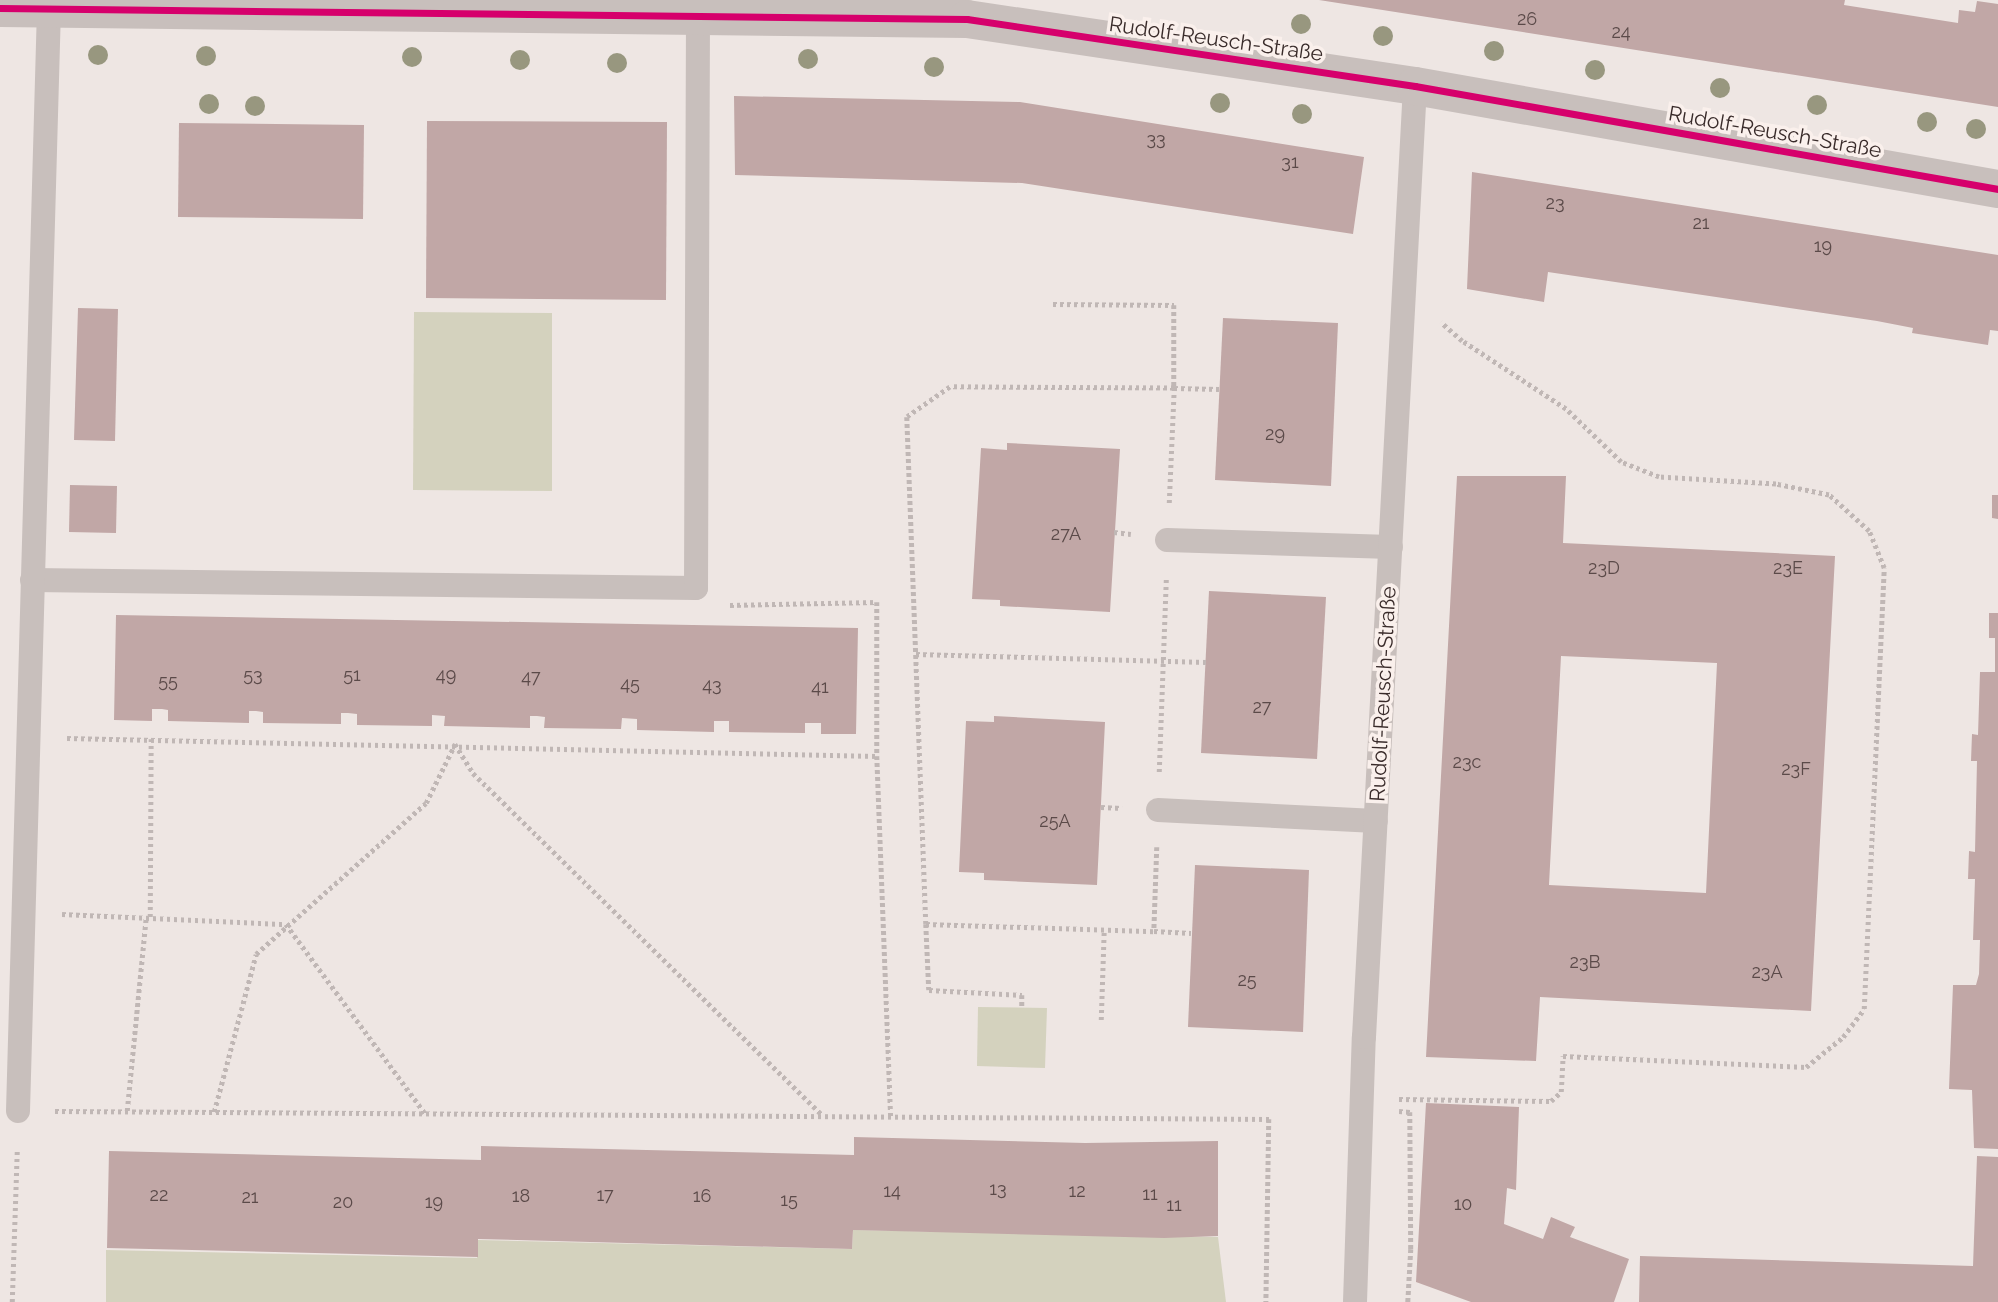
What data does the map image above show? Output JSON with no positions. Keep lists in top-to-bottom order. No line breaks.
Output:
{"streets":{"street":["Rudolf-Reusch-Straße"]},"house_numbers":["26","24","33","31","23","21","19","29","27A","23D","23E","53","51","49","47","55","45","43","41","27","23c","23F","25A","23B","23A","25","13","14","12","11","22","17","18","16","21","15","20","19","10","11"]}
